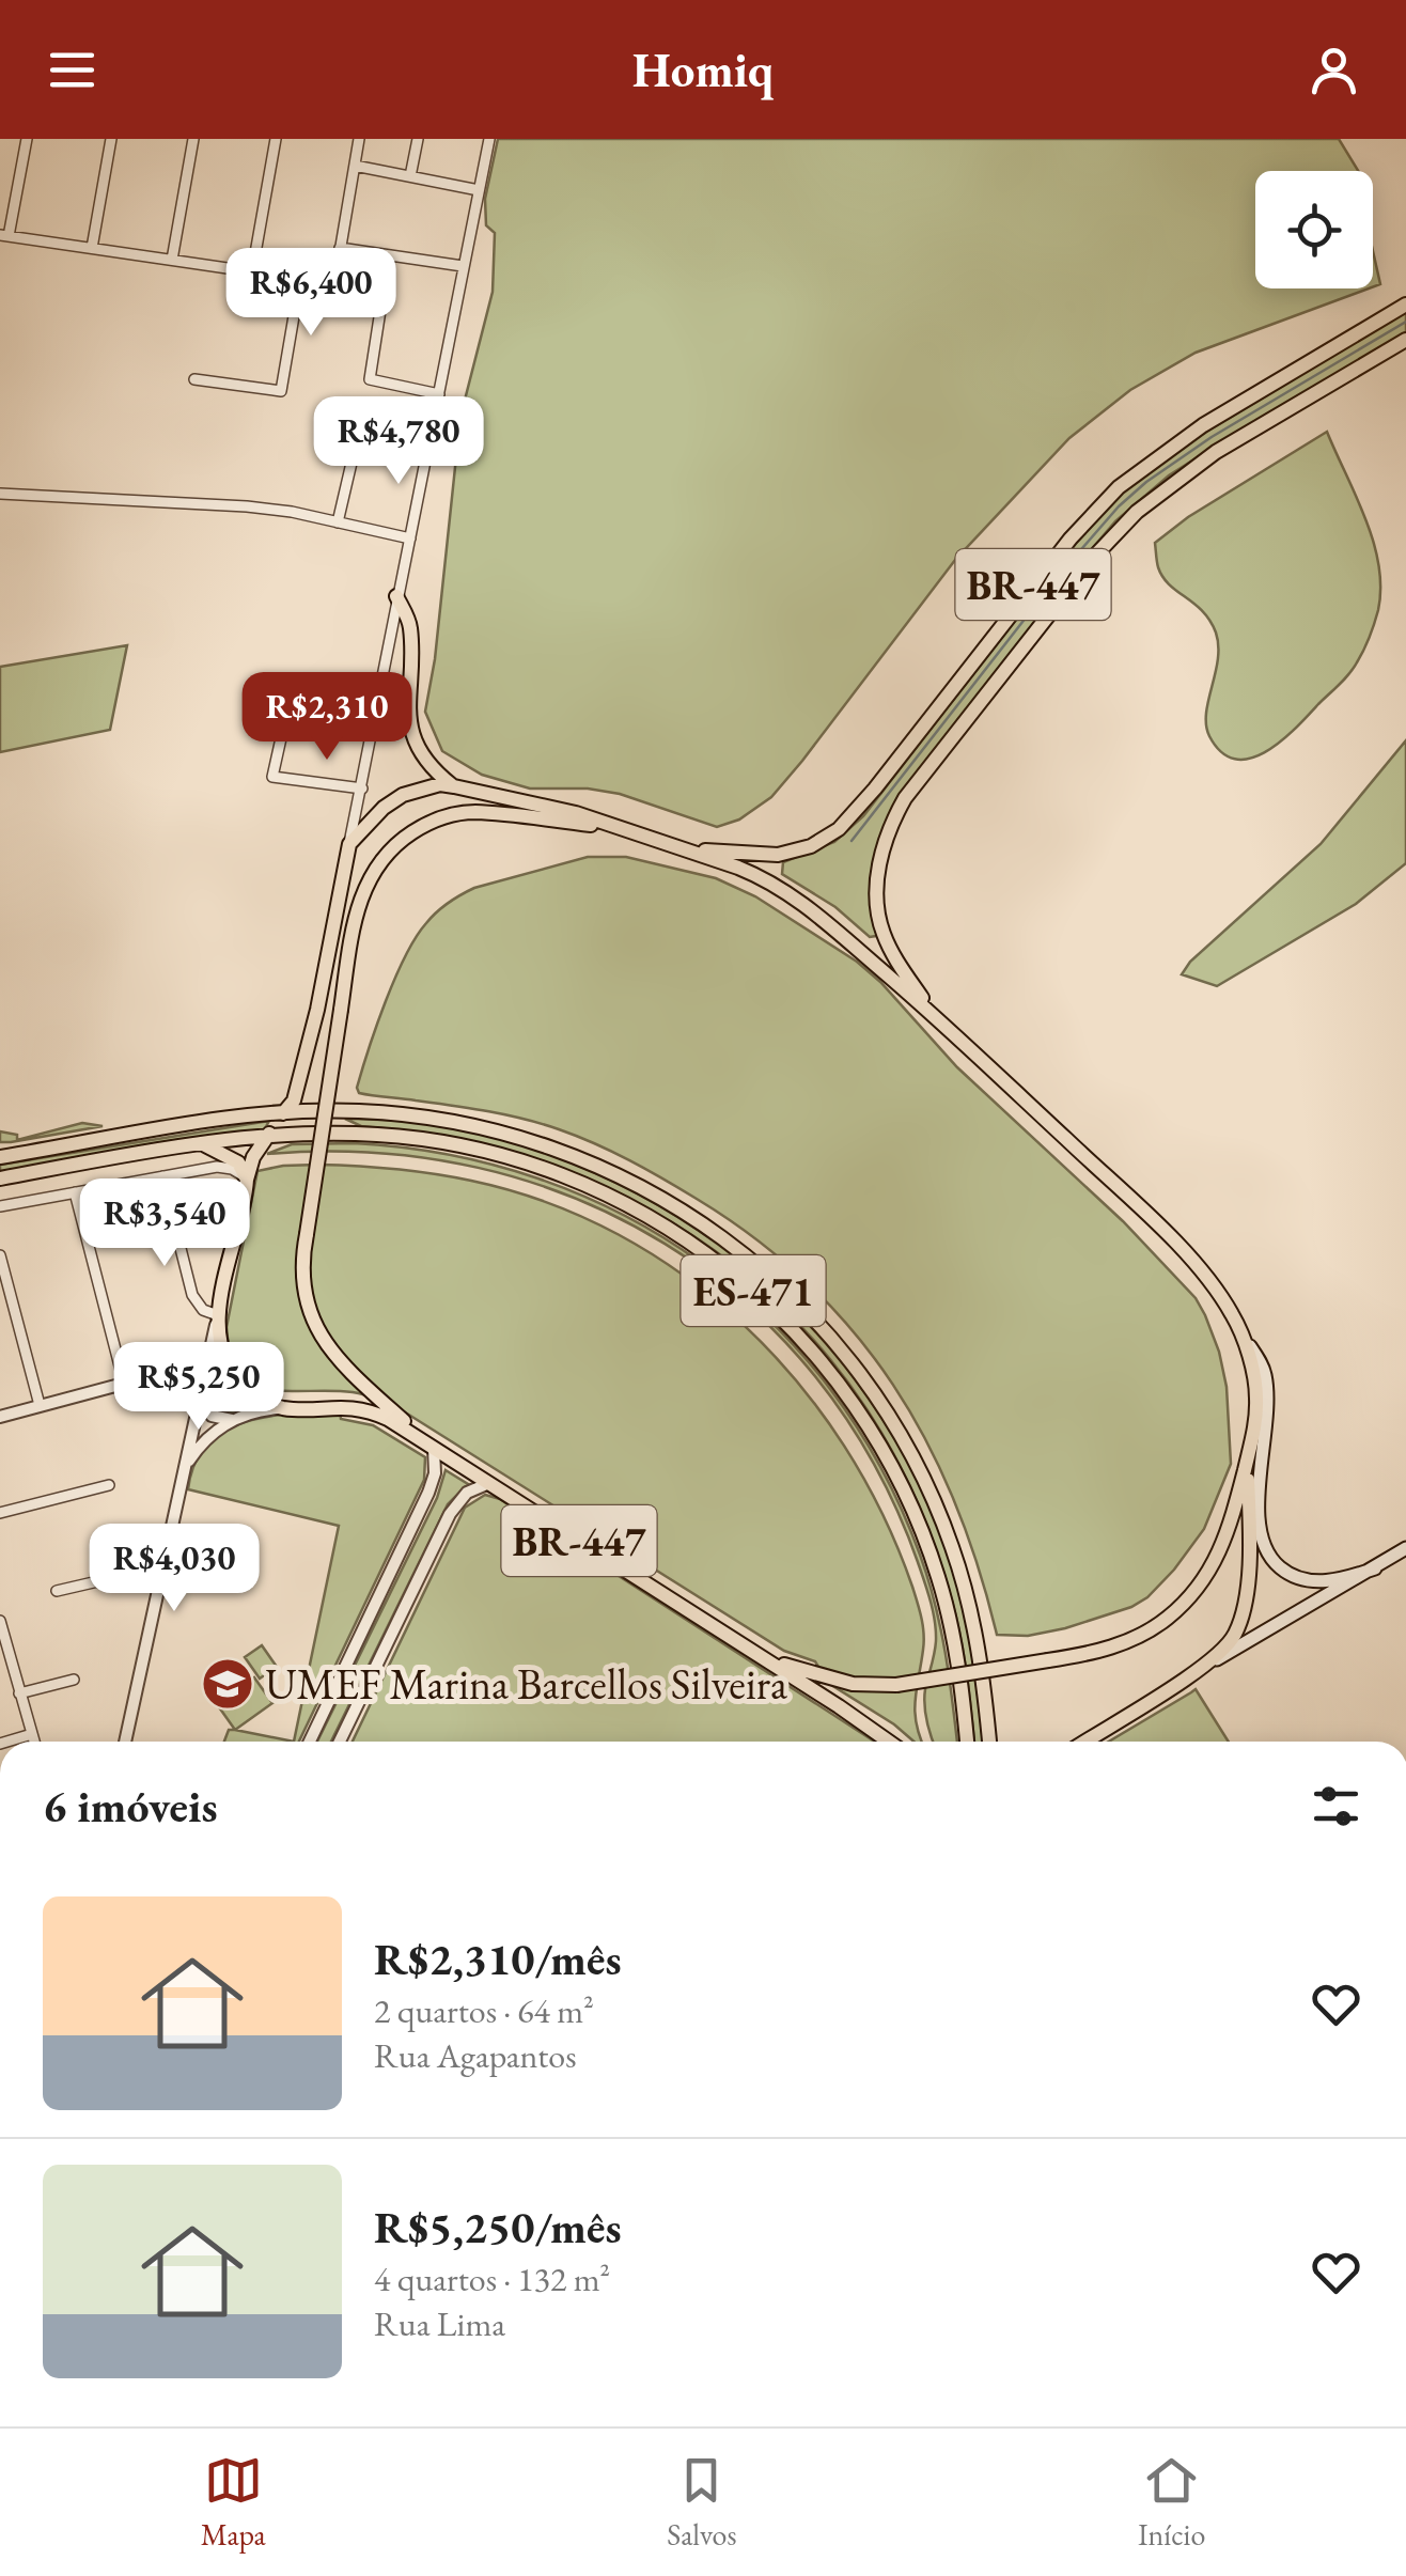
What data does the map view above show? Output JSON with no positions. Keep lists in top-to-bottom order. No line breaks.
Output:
{"streets":{"main road":["BR-447","ES-471"]},"places":{"school or university":["UMEF Marina Barcellos Silveira"]},"page":{"header":"Homiq","price":["R$6,400","R$4,780","R$2,310","R$3,540","R$5,250","R$4,030"],"heading":"6 imóveis","list":[{"name":"R$2,310/mês","note":"2 quartos · 64 m² · Rua Agapantos"},{"name":"R$5,250/mês","note":"4 quartos · 132 m² · Rua Lima"}],"tabs":["Mapa","Salvos","Início"]}}
